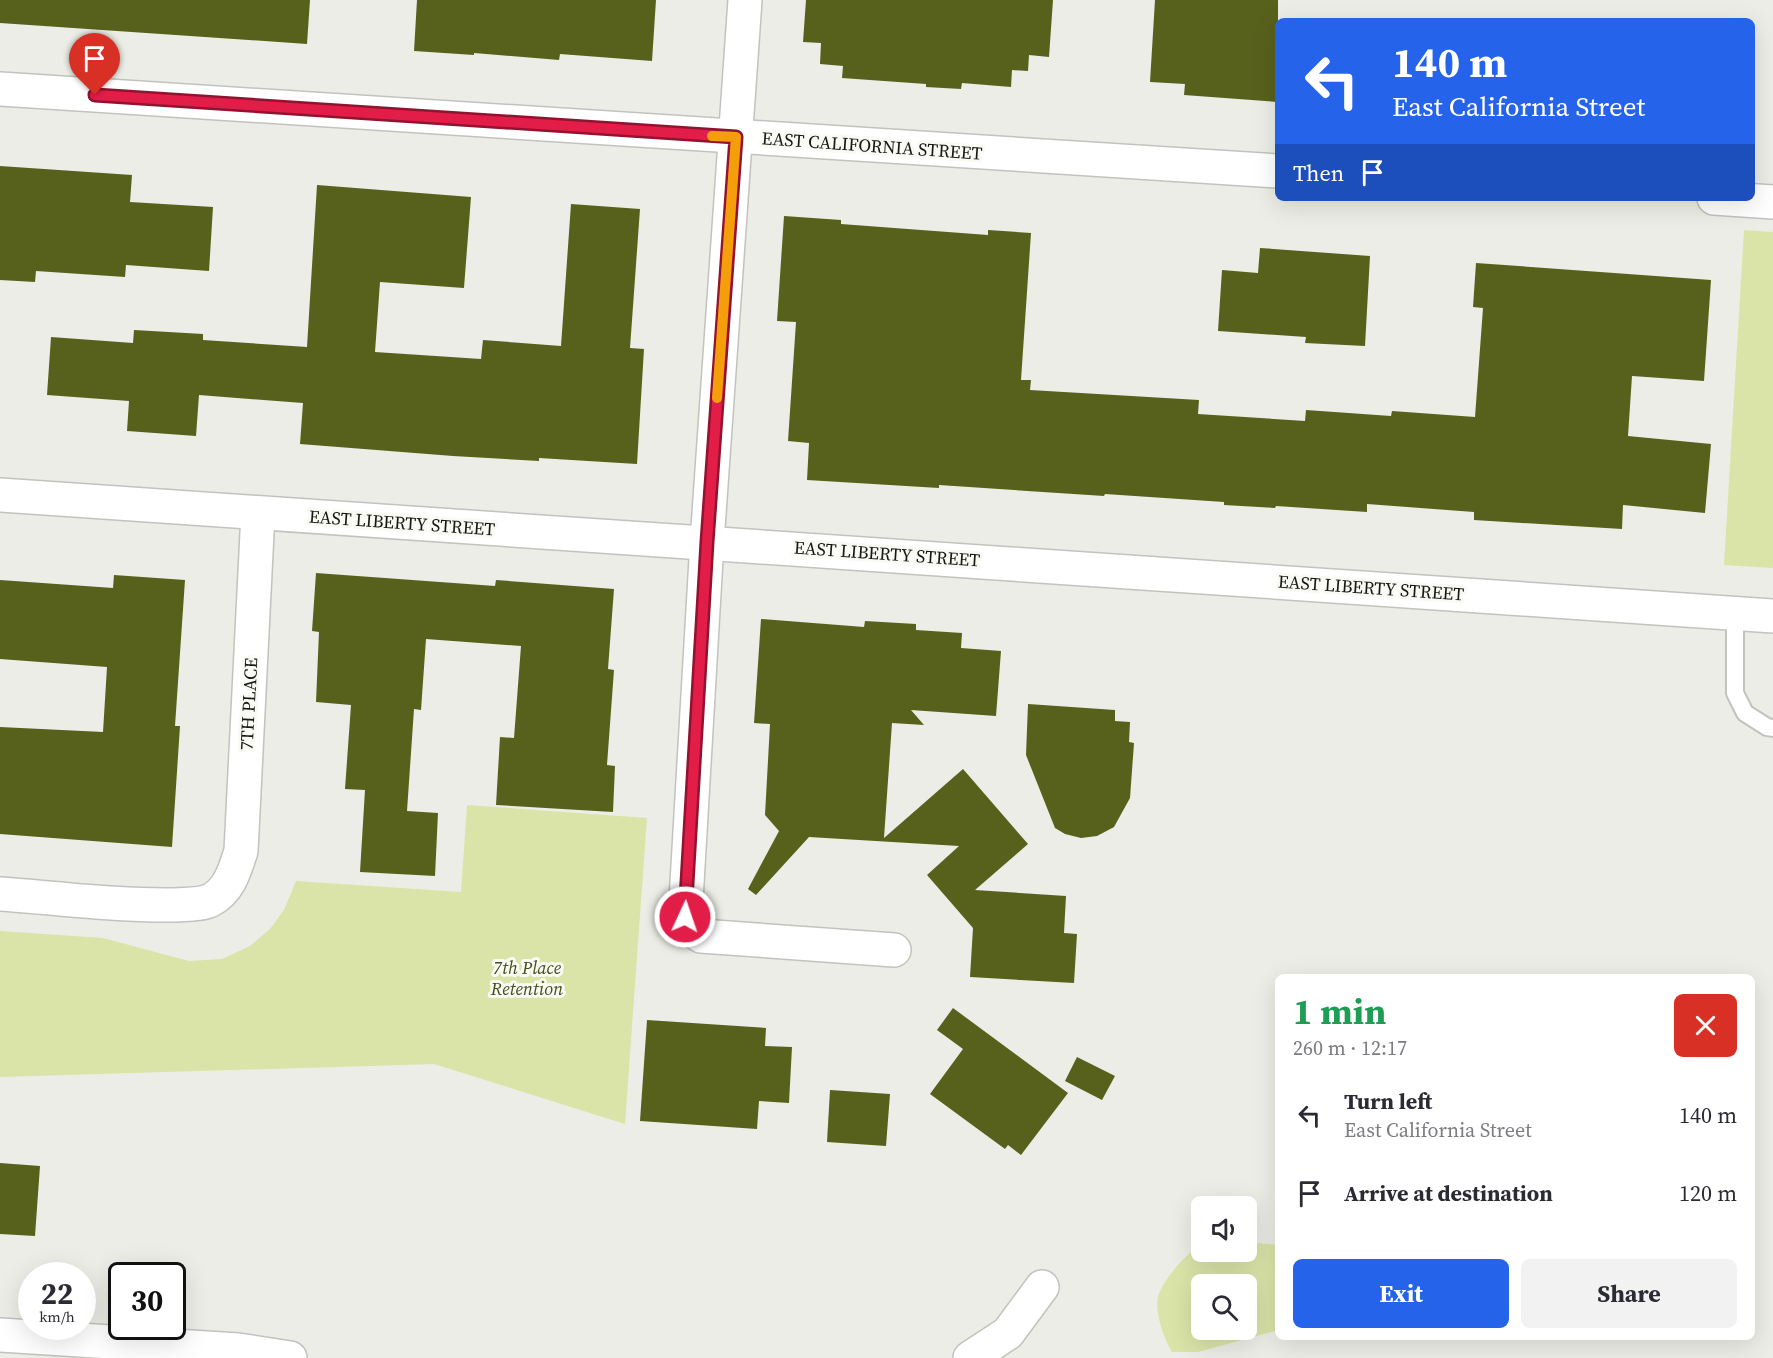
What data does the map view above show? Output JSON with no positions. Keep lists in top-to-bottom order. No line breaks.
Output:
{"streets":{"street":["EAST CALIFORNIA STREET","EAST LIBERTY STREET","7TH PLACE"]},"crossings":[["EAST LIBERTY STREET","7TH PLACE"]],"parks":["7th Place Retention"],"page":{"turn":["140 m","East California Street"],"then":"Then","heading":["1 min","260 m · 12:17"],"list":[{"name":"Turn left","note":"East California Street","value":"140 m"},{"name":"Arrive at destination","value":"120 m"}],"buttons":["Exit","Share"],"speed":"22 km/h","limit":"30"}}
